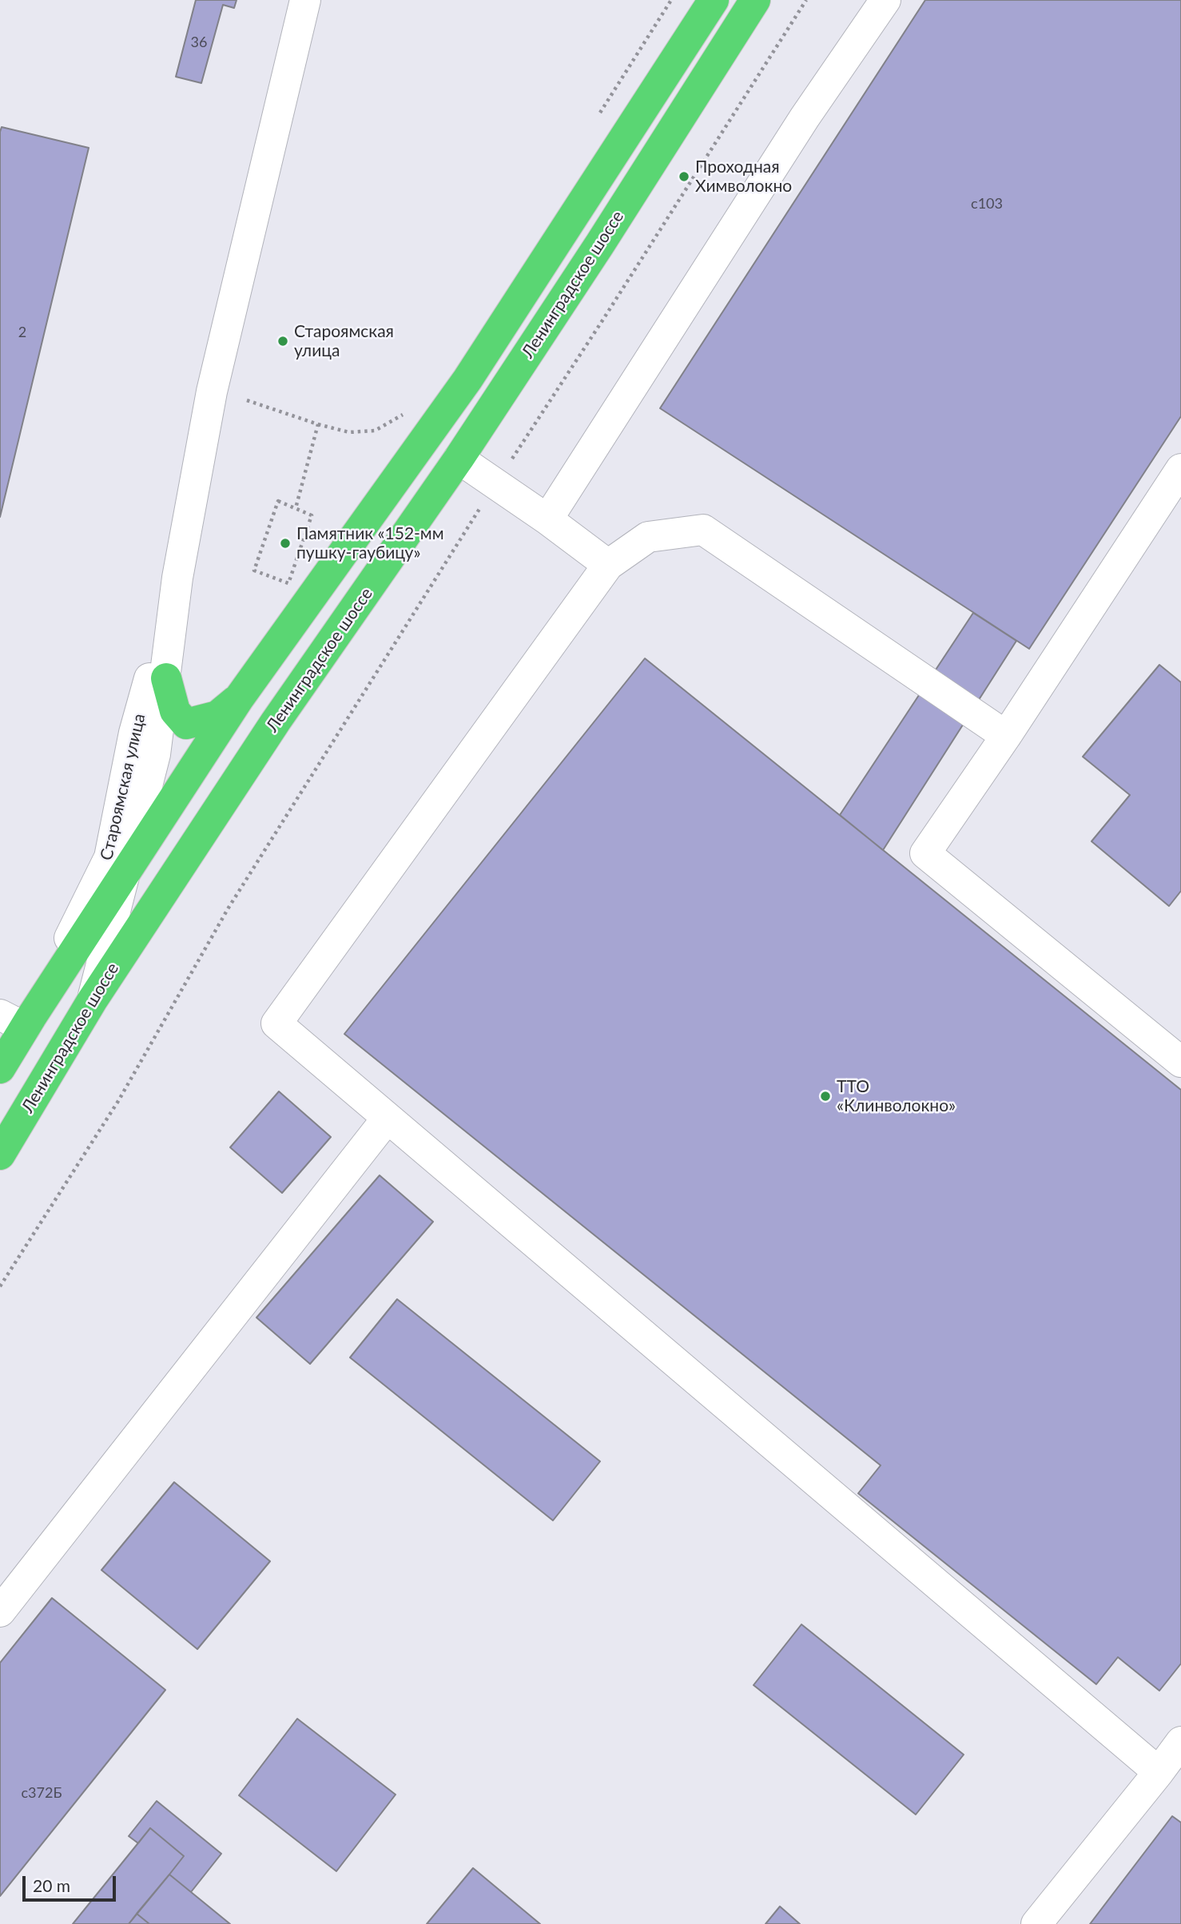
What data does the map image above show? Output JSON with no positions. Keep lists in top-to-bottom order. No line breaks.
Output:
{"streets":{"highway":["Ленинградское шоссе"],"street":["Староямская улица"]},"crossings":[["Ленинградское шоссе","Староямская улица"]],"places":["Проходная Химволокно","Староямская улица","Памятник «152-мм пушку-гаубицу»","ТТО «Клинволокно»"],"house_numbers":["36","c103","2","с372Б"],"scale_bar":"20 m"}
